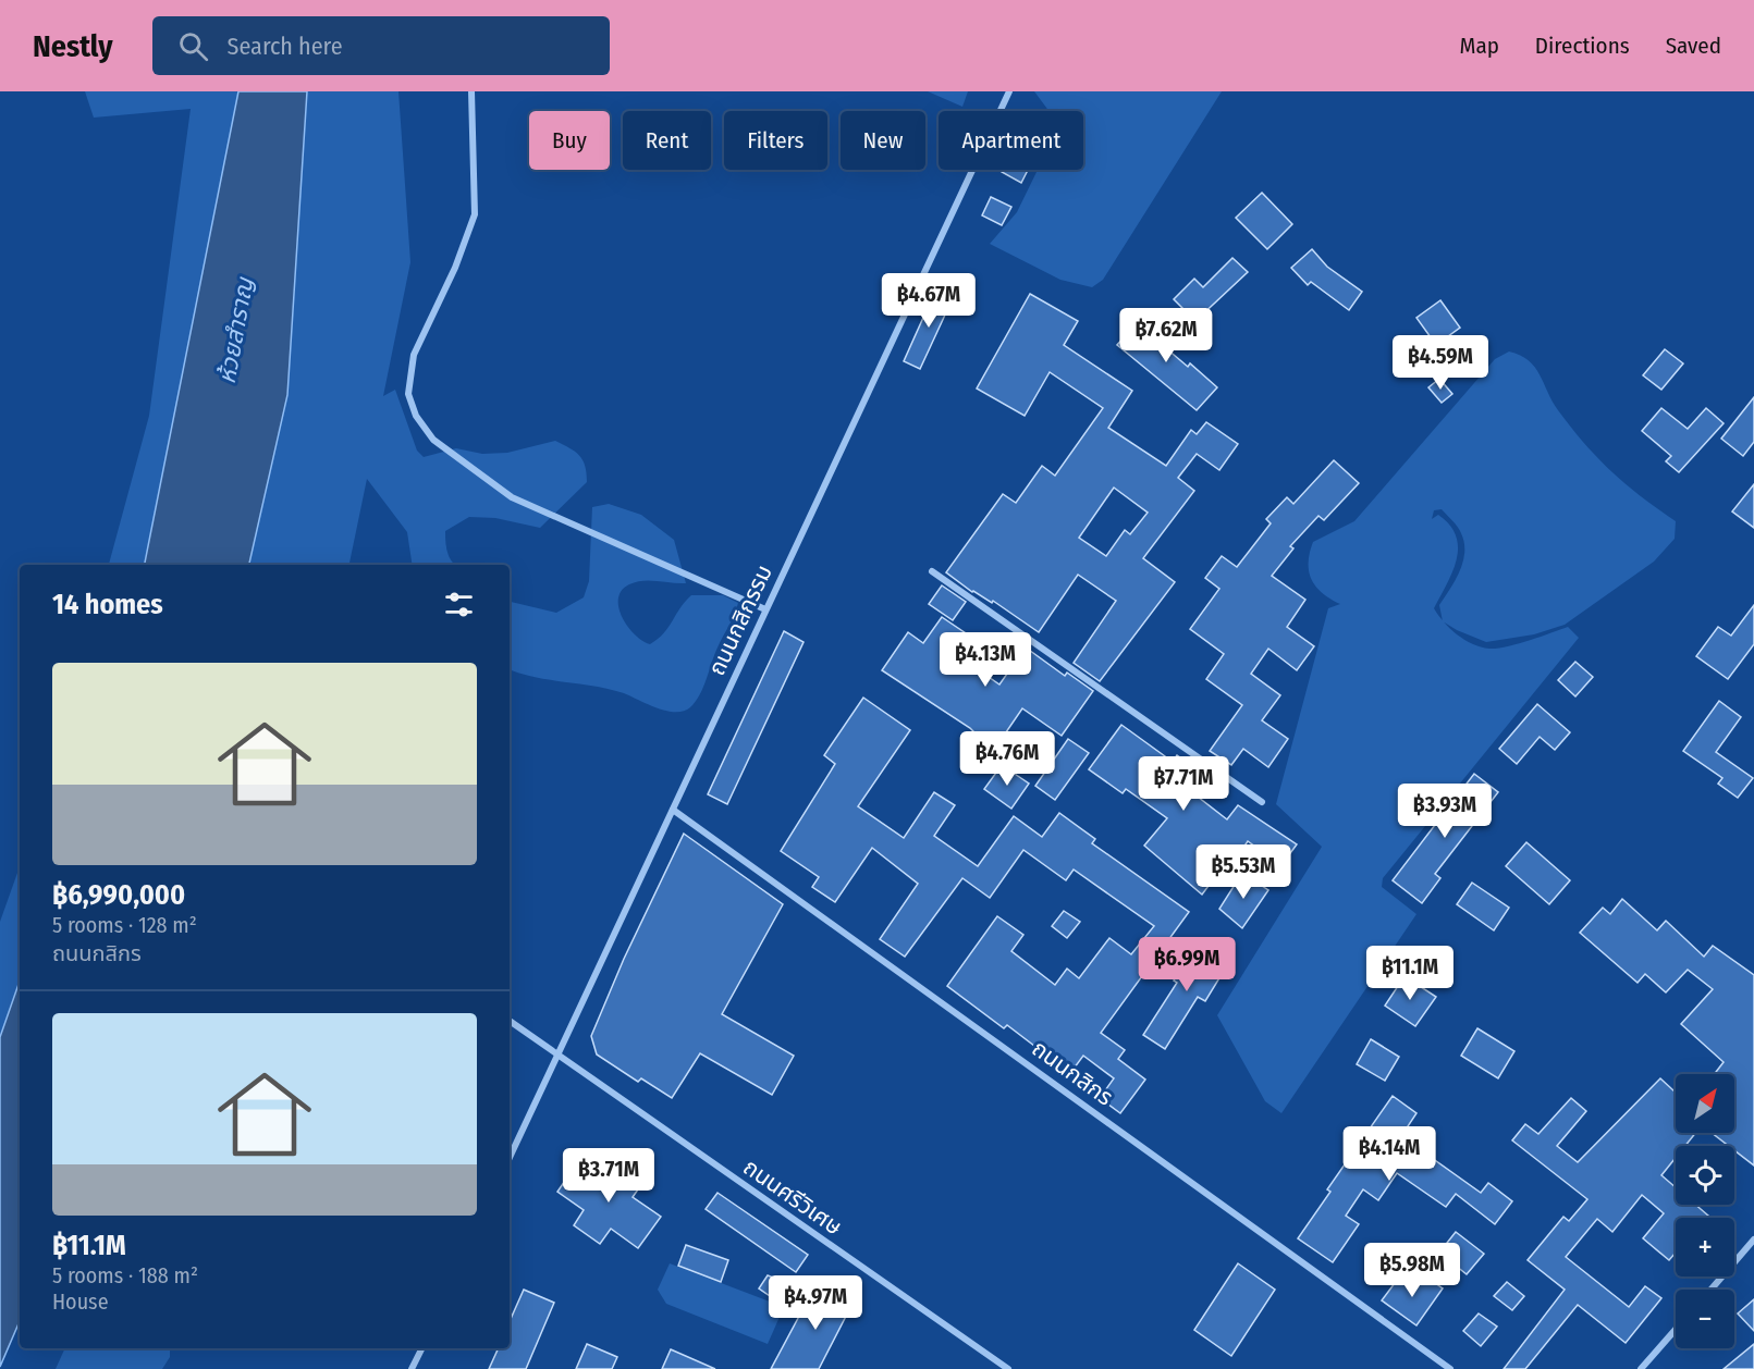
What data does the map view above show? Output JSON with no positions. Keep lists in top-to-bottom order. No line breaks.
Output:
{"streets":{"street":["ถนนกสิกรรม","ถนนกสิกร","ถนนศรีวิเศษ"]},"crossings":[["ถนนกสิกรรม","ถนนกสิกร"],["ถนนกสิกรรม","ถนนศรีวิเศษ"]],"water":["ห้วยสำราญ"],"north":"top right","page":{"header":"Nestly","search":"Search here","nav":["Map","Directions","Saved"],"chip":["Buy","Rent","Filters","New","Apartment"],"price":["฿4.67M","฿7.62M","฿4.59M","฿4.13M","฿4.76M","฿7.71M","฿3.93M","฿5.53M","฿6.99M","฿11.1M","฿4.14M","฿3.71M","฿5.98M","฿4.97M"],"heading":"14 homes","list":[{"name":"฿6,990,000","note":"5 rooms · 128 m² · ถนนกสิกร"},{"name":"฿11.1M","note":"5 rooms · 188 m² · House"}],"map_buttons":["+","−"]}}
